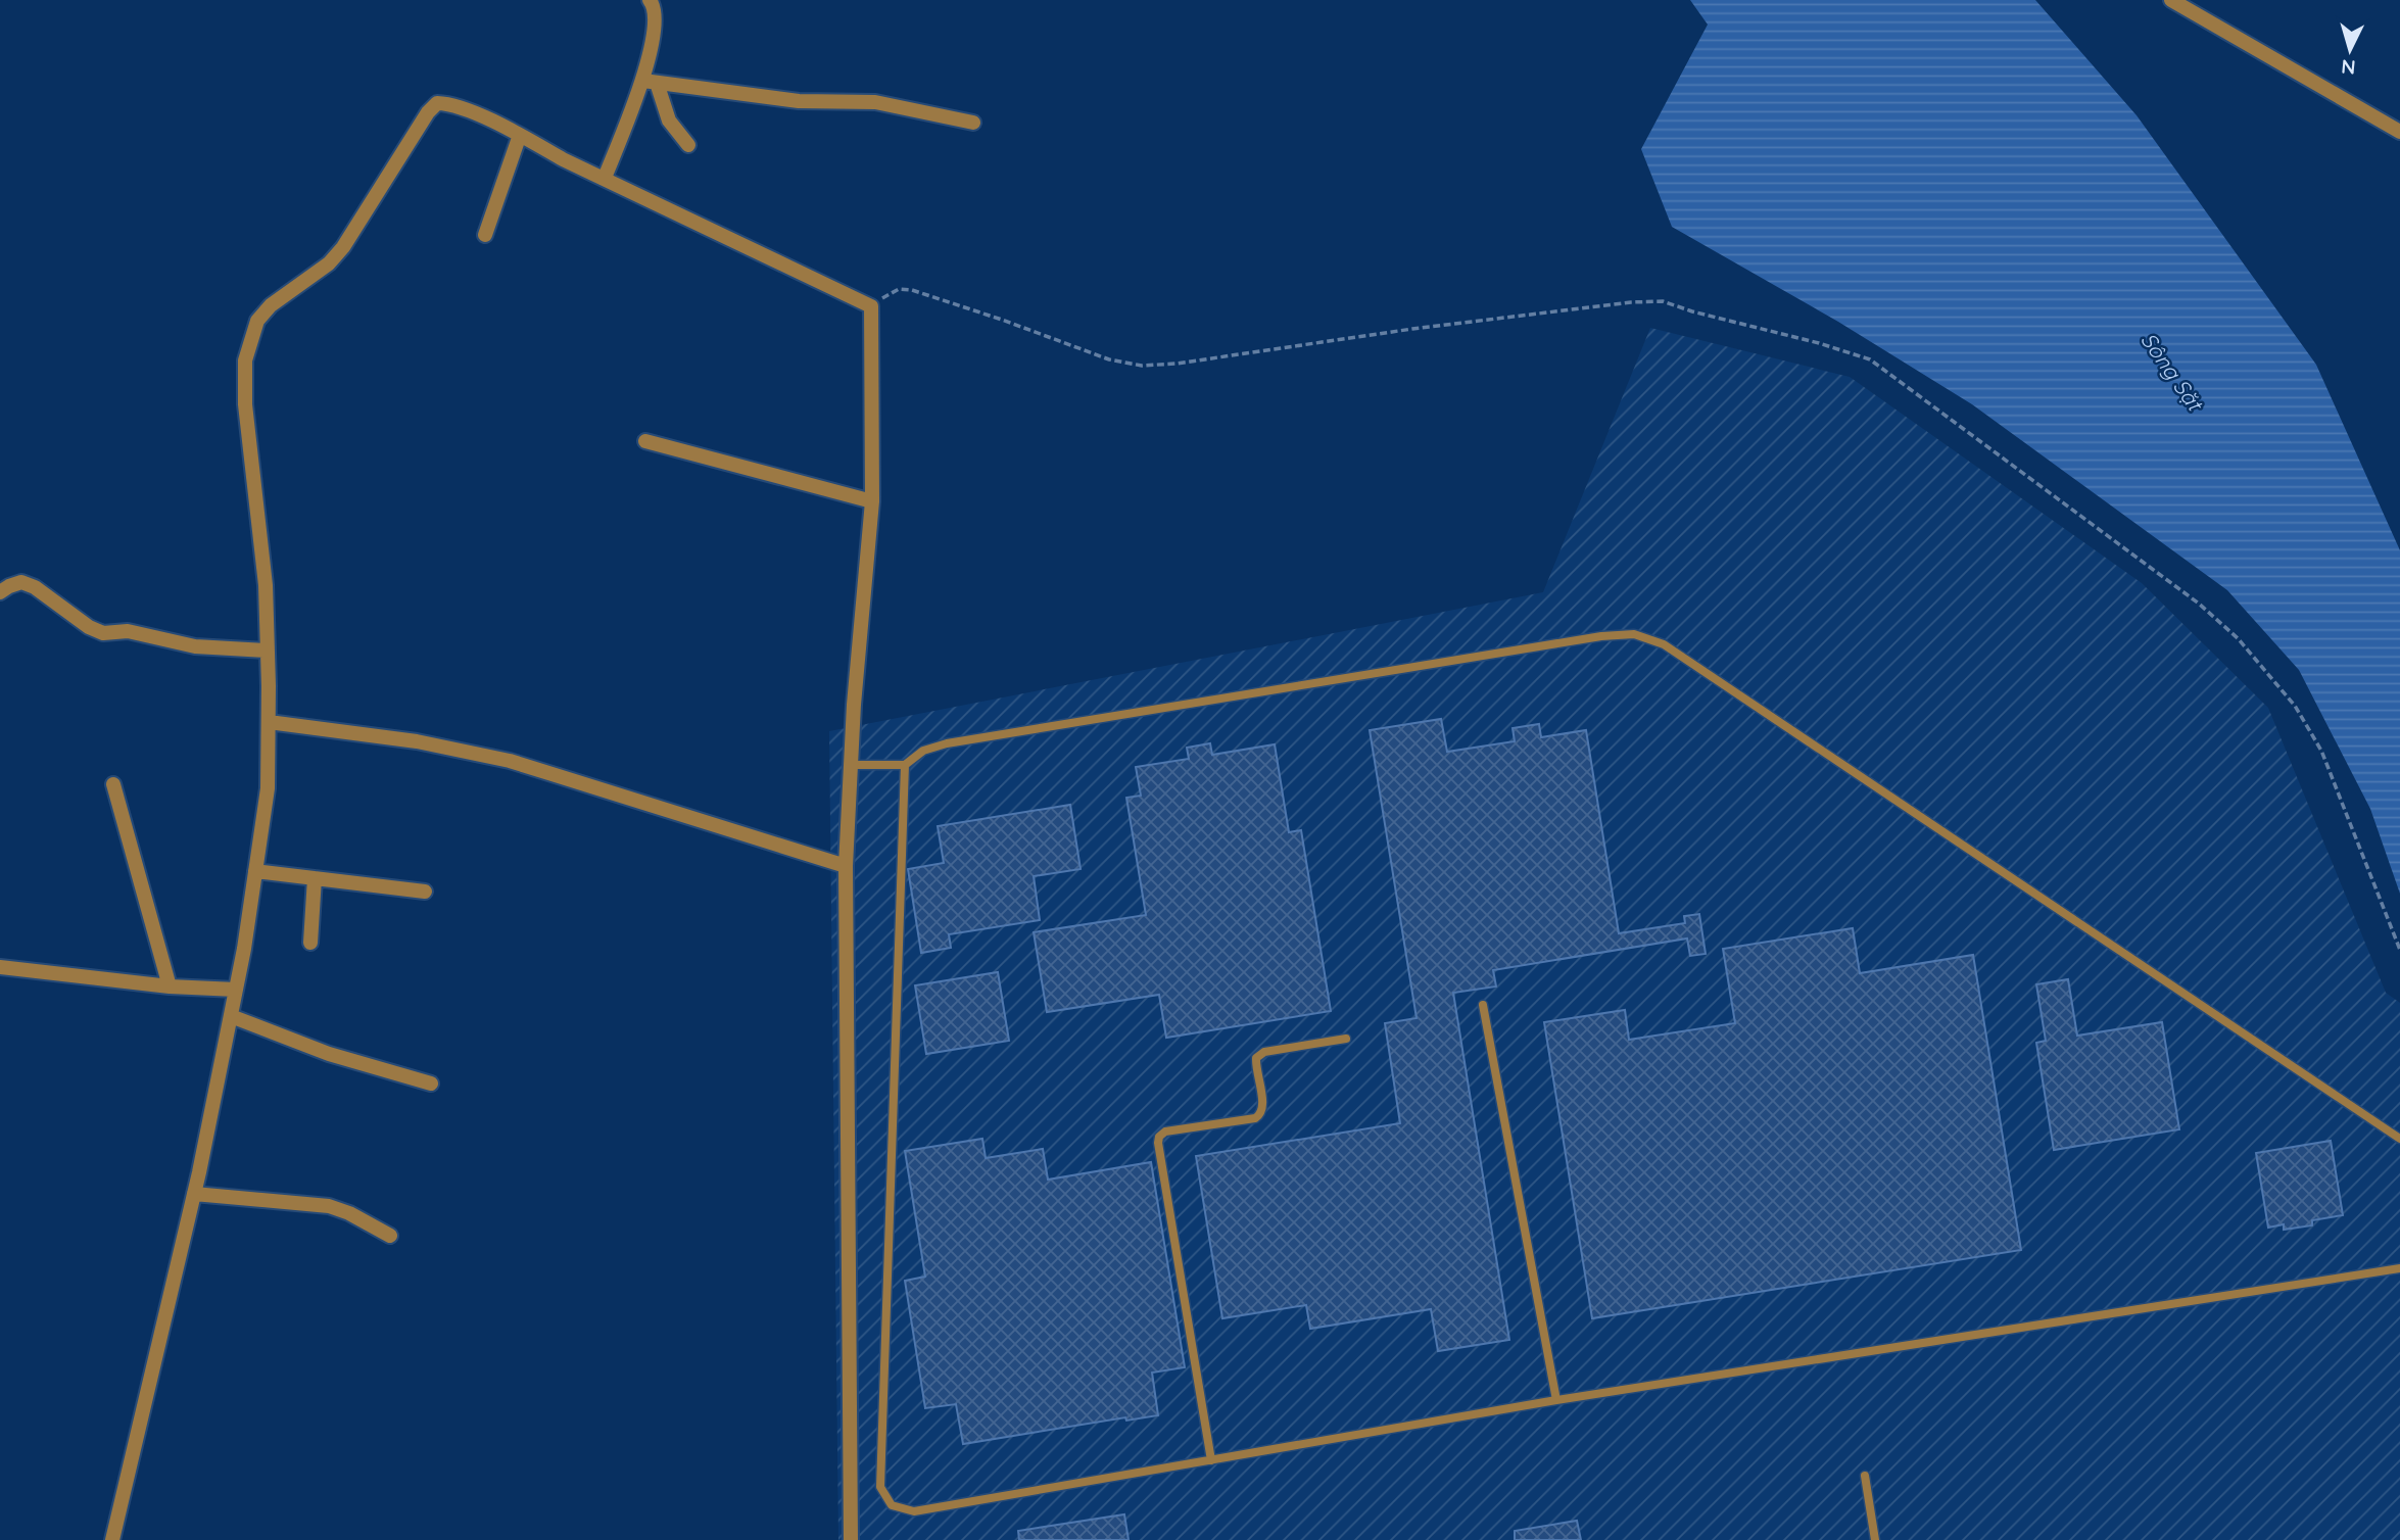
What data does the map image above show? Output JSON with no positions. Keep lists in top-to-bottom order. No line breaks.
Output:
{"water":["Sông Sặt"],"north":"bottom"}
